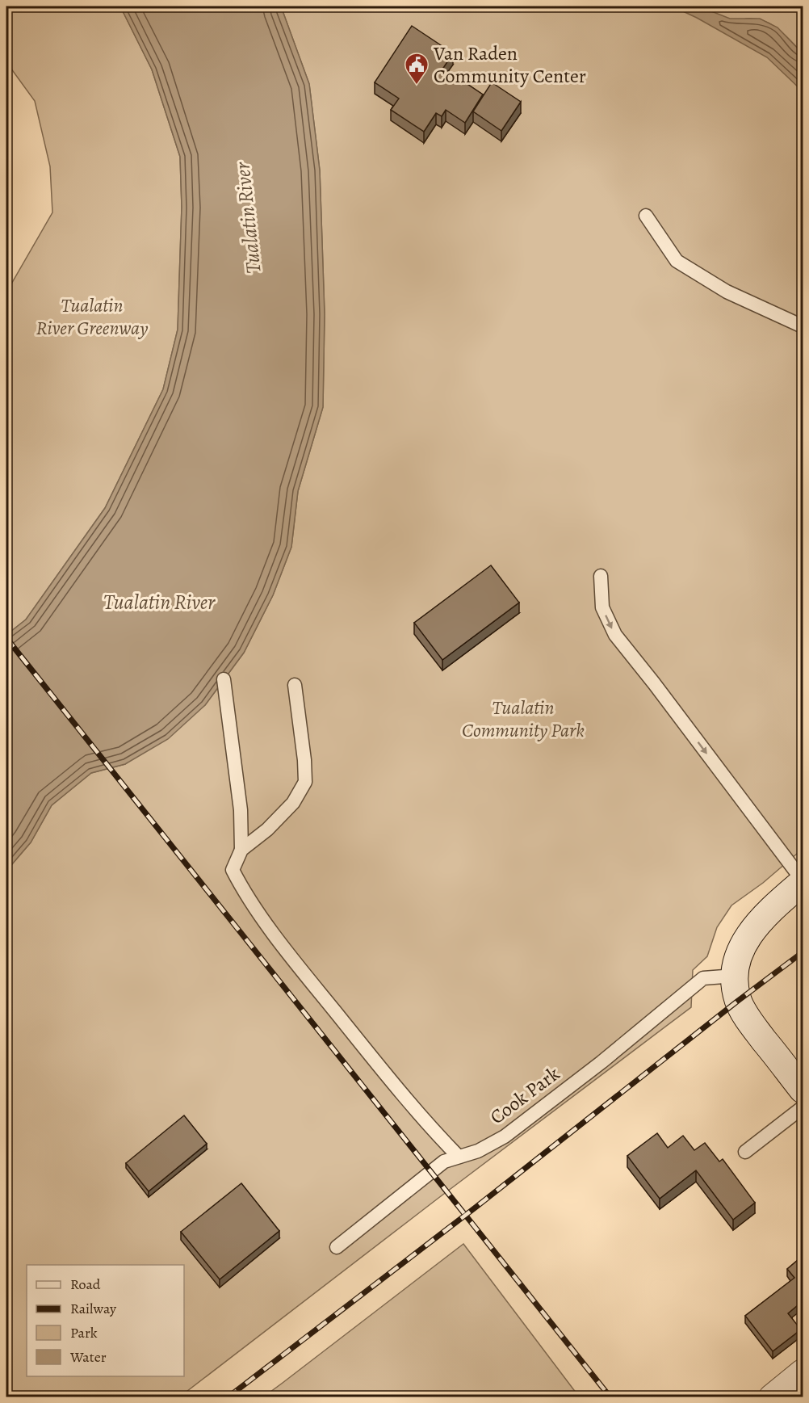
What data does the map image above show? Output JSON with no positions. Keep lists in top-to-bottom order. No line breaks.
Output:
{"streets":{"lane":["Cook Park"]},"water":["Tualatin River"],"parks":["Tualatin River Greenway","Tualatin Community Park"],"places":{"public building":["Van Raden Community Center"]},"legend":["Road","Railway","Park","Water"]}
